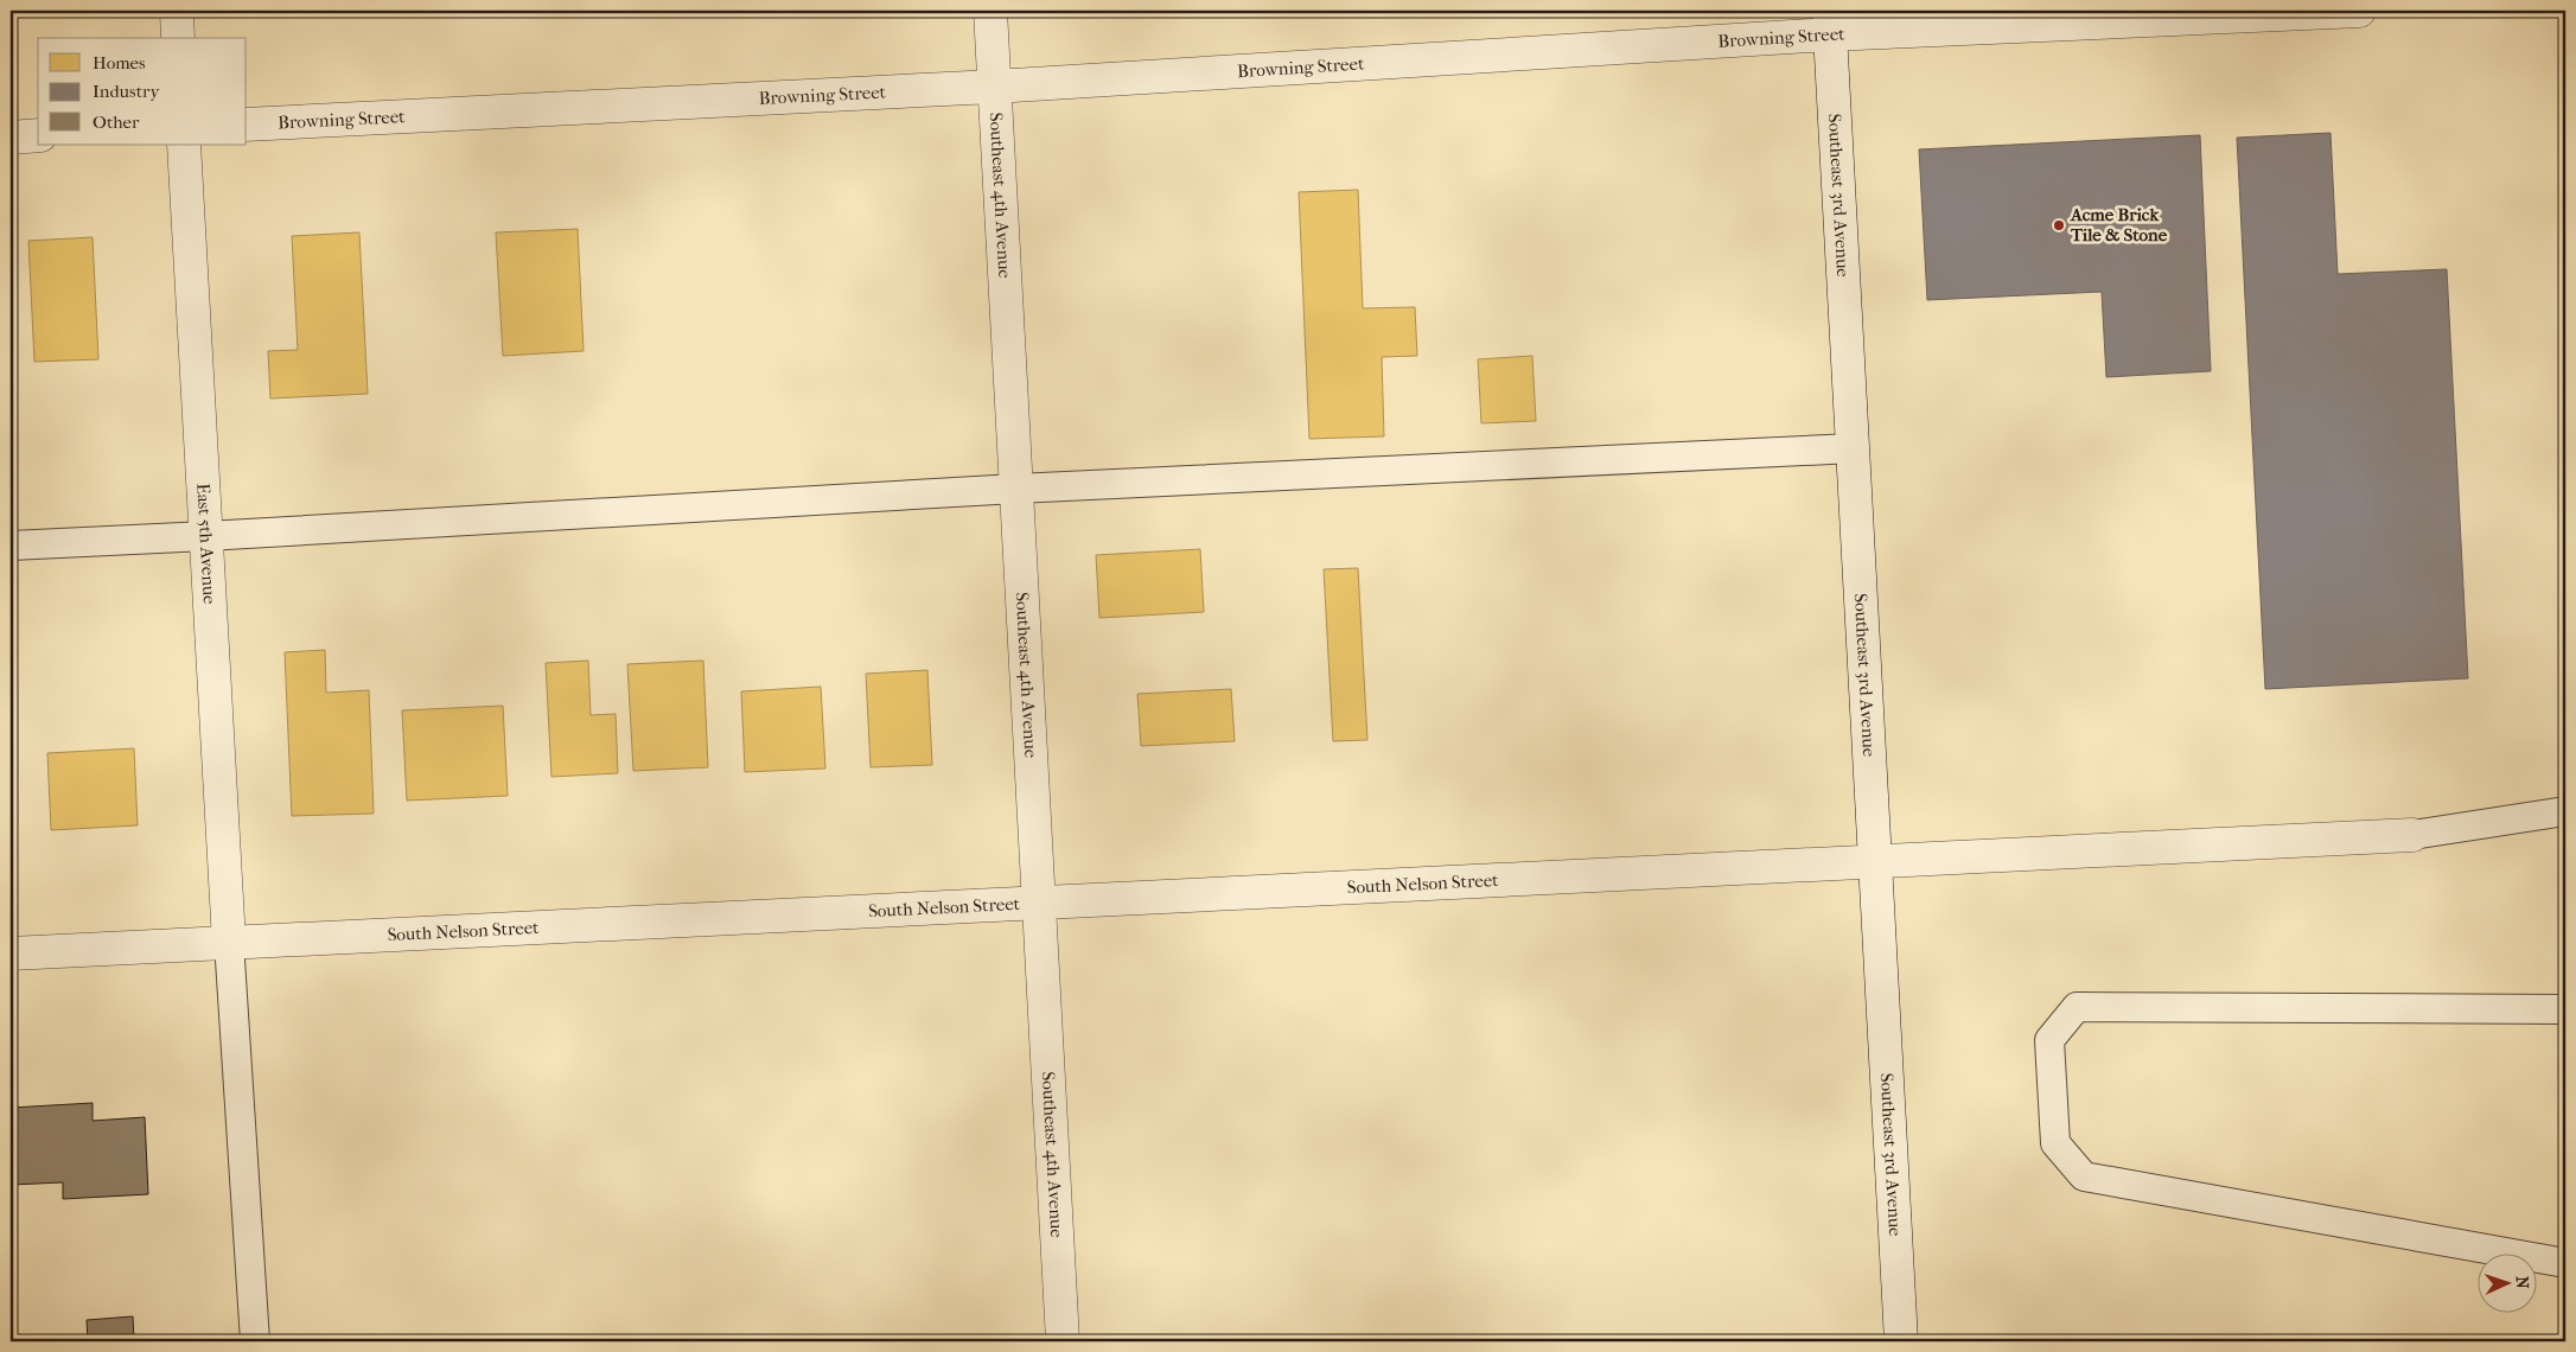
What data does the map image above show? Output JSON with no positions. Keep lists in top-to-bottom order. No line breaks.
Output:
{"streets":{"street":["Browning Street","Southeast 4th Avenue","Southeast 3rd Avenue","East 5th Avenue","South Nelson Street"]},"crossings":[["Browning Street","Southeast 4th Avenue"],["Browning Street","Southeast 3rd Avenue"],["Southeast 4th Avenue","South Nelson Street"],["Southeast 3rd Avenue","South Nelson Street"],["East 5th Avenue","South Nelson Street"]],"places":["Acme Brick Tile & Stone"],"legend":["Homes","Industry","Other"],"north":"right"}
